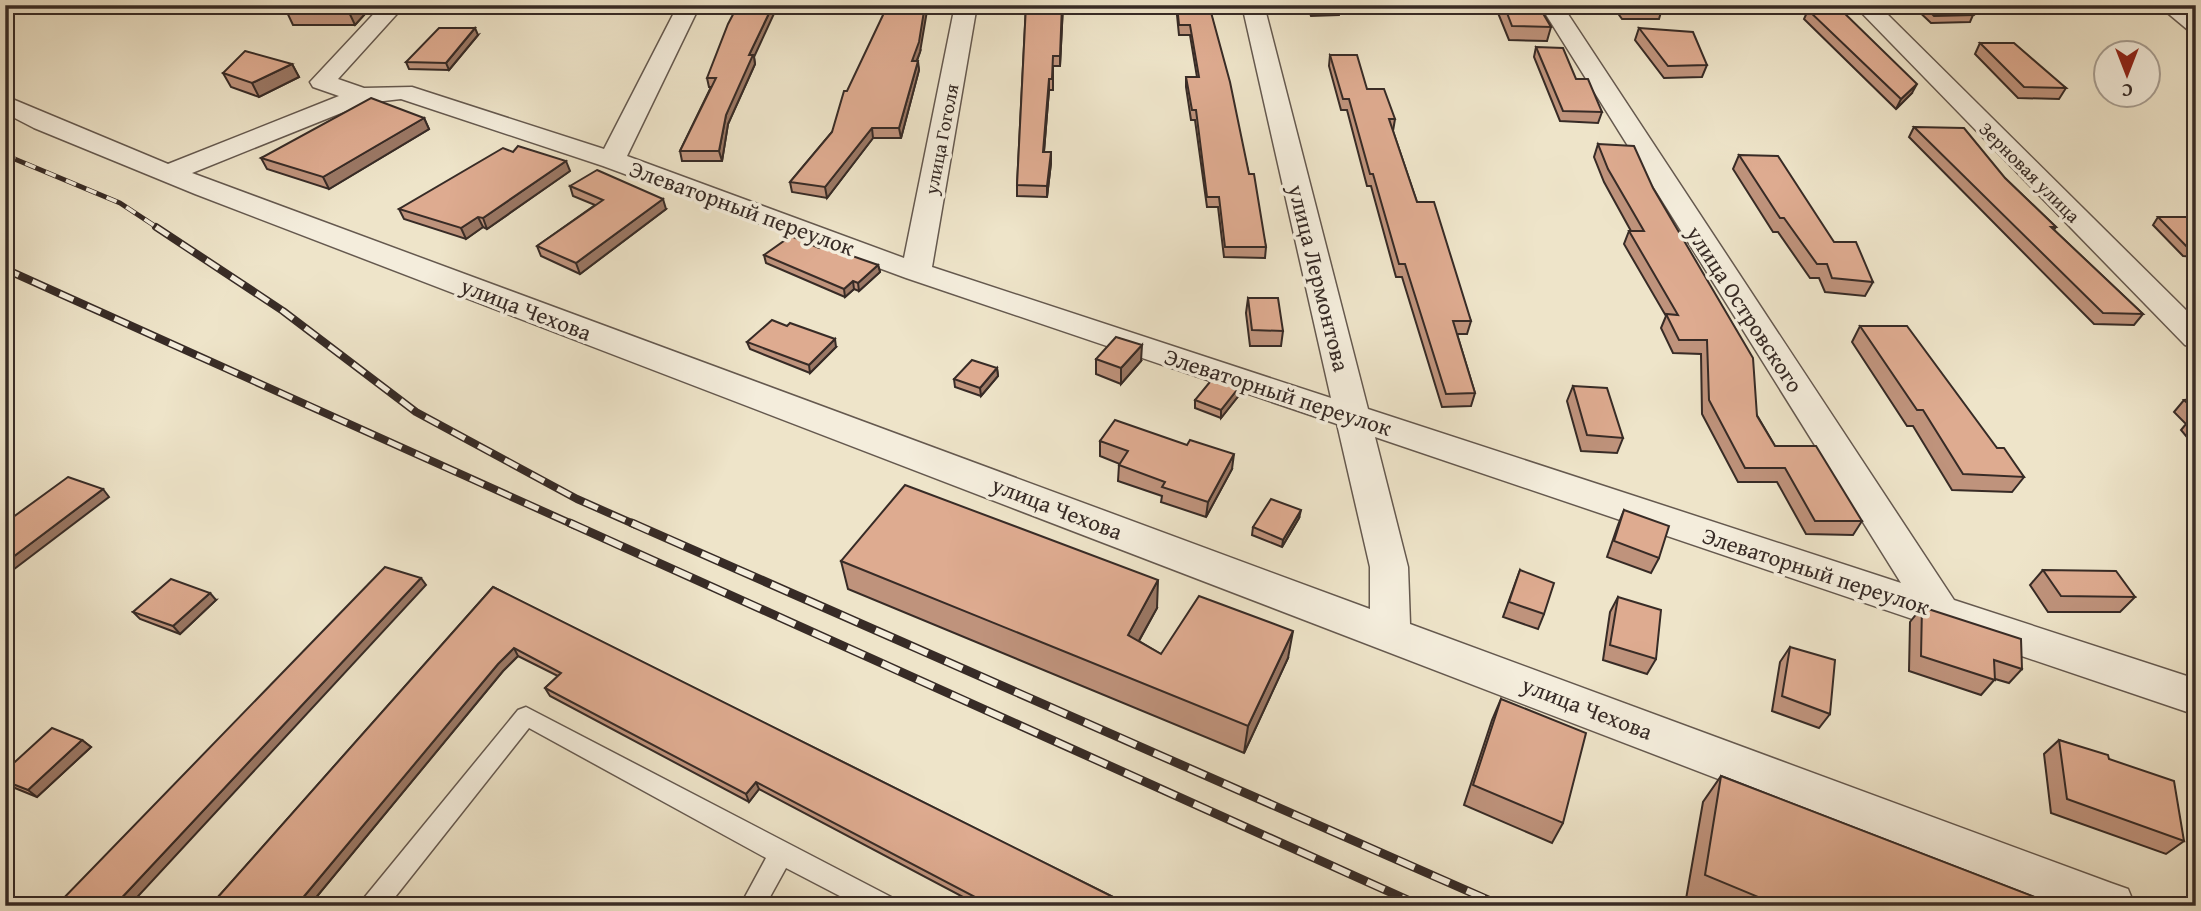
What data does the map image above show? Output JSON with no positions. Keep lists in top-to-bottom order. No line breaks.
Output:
{"streets":{"street":["улица Гоголя","Зерновая улица","Элеваторный переулок","улица Лермонтова","улица Чехова","улица Островского"]},"crossings":[["улица Гоголя","Элеваторный переулок"],["Элеваторный переулок","улица Лермонтова"],["Элеваторный переулок","улица Чехова"],["Элеваторный переулок","улица Островского"],["улица Лермонтова","улица Чехова"]],"north":"bottom"}
